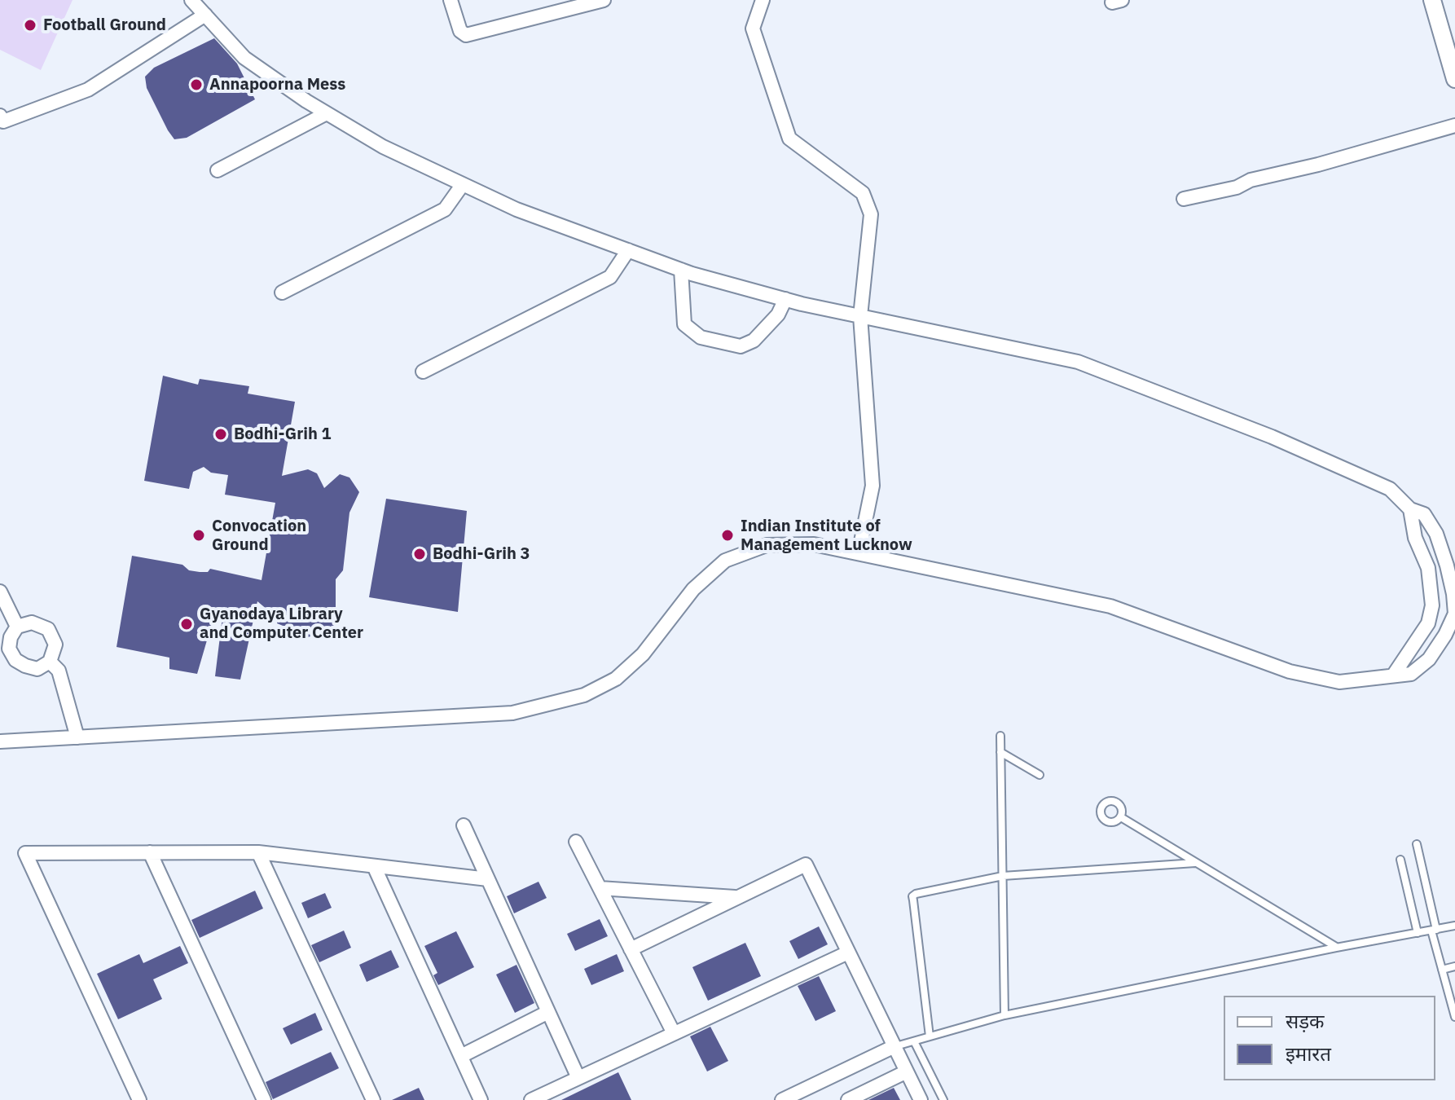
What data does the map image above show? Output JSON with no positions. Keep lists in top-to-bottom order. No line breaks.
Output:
{"places":["Football Ground","Annapoorna Mess","Bodhi-Grih 1","Convocation Ground","Indian Institute of Management Lucknow","Bodhi-Grih 3","Gyanodaya Library and Computer Center"],"legend":["सड़क","इमारत"]}
